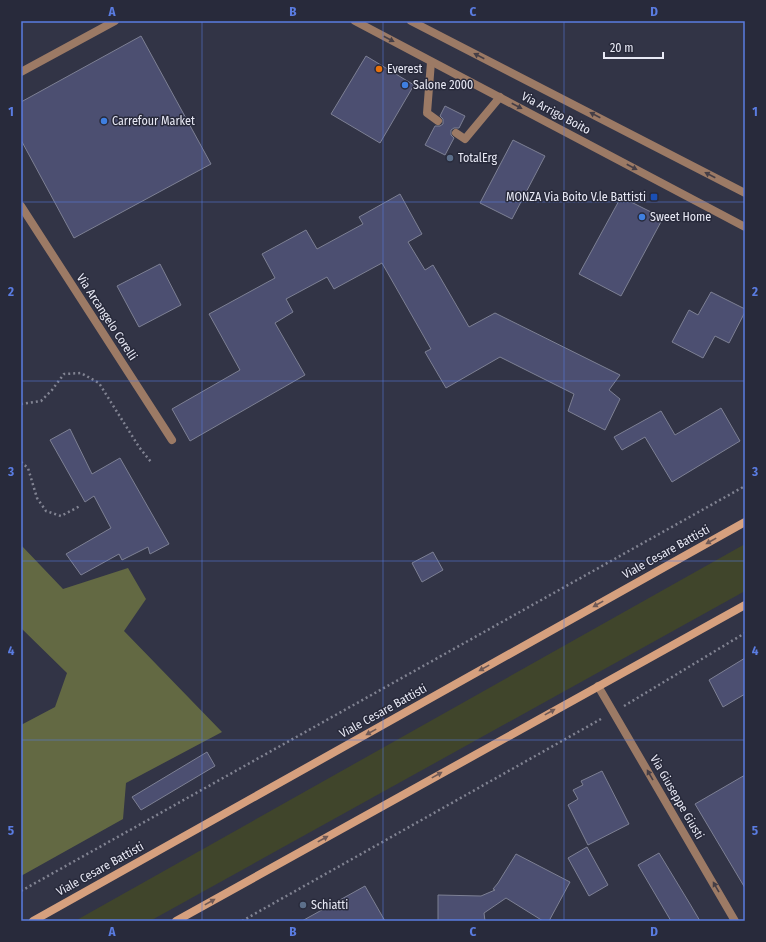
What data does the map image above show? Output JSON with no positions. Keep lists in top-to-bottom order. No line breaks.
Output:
{"streets":{"main road":["Viale Cesare Battisti"],"street":["Via Arrigo Boito","Via Arcangelo Corelli","Via Giuseppe Giusti"]},"one_way":["Via Giuseppe Giusti"],"places":{"other":["Everest","Salone 2000","Carrefour Market","TotalErg","Sweet Home","Schiatti"],"transit":["MONZA Via Boito V.le Battisti"]},"scale_bar":"20 m","grid":{"columns":["A","B","C","D"],"rows":["1","2","3","4","5"]}}
